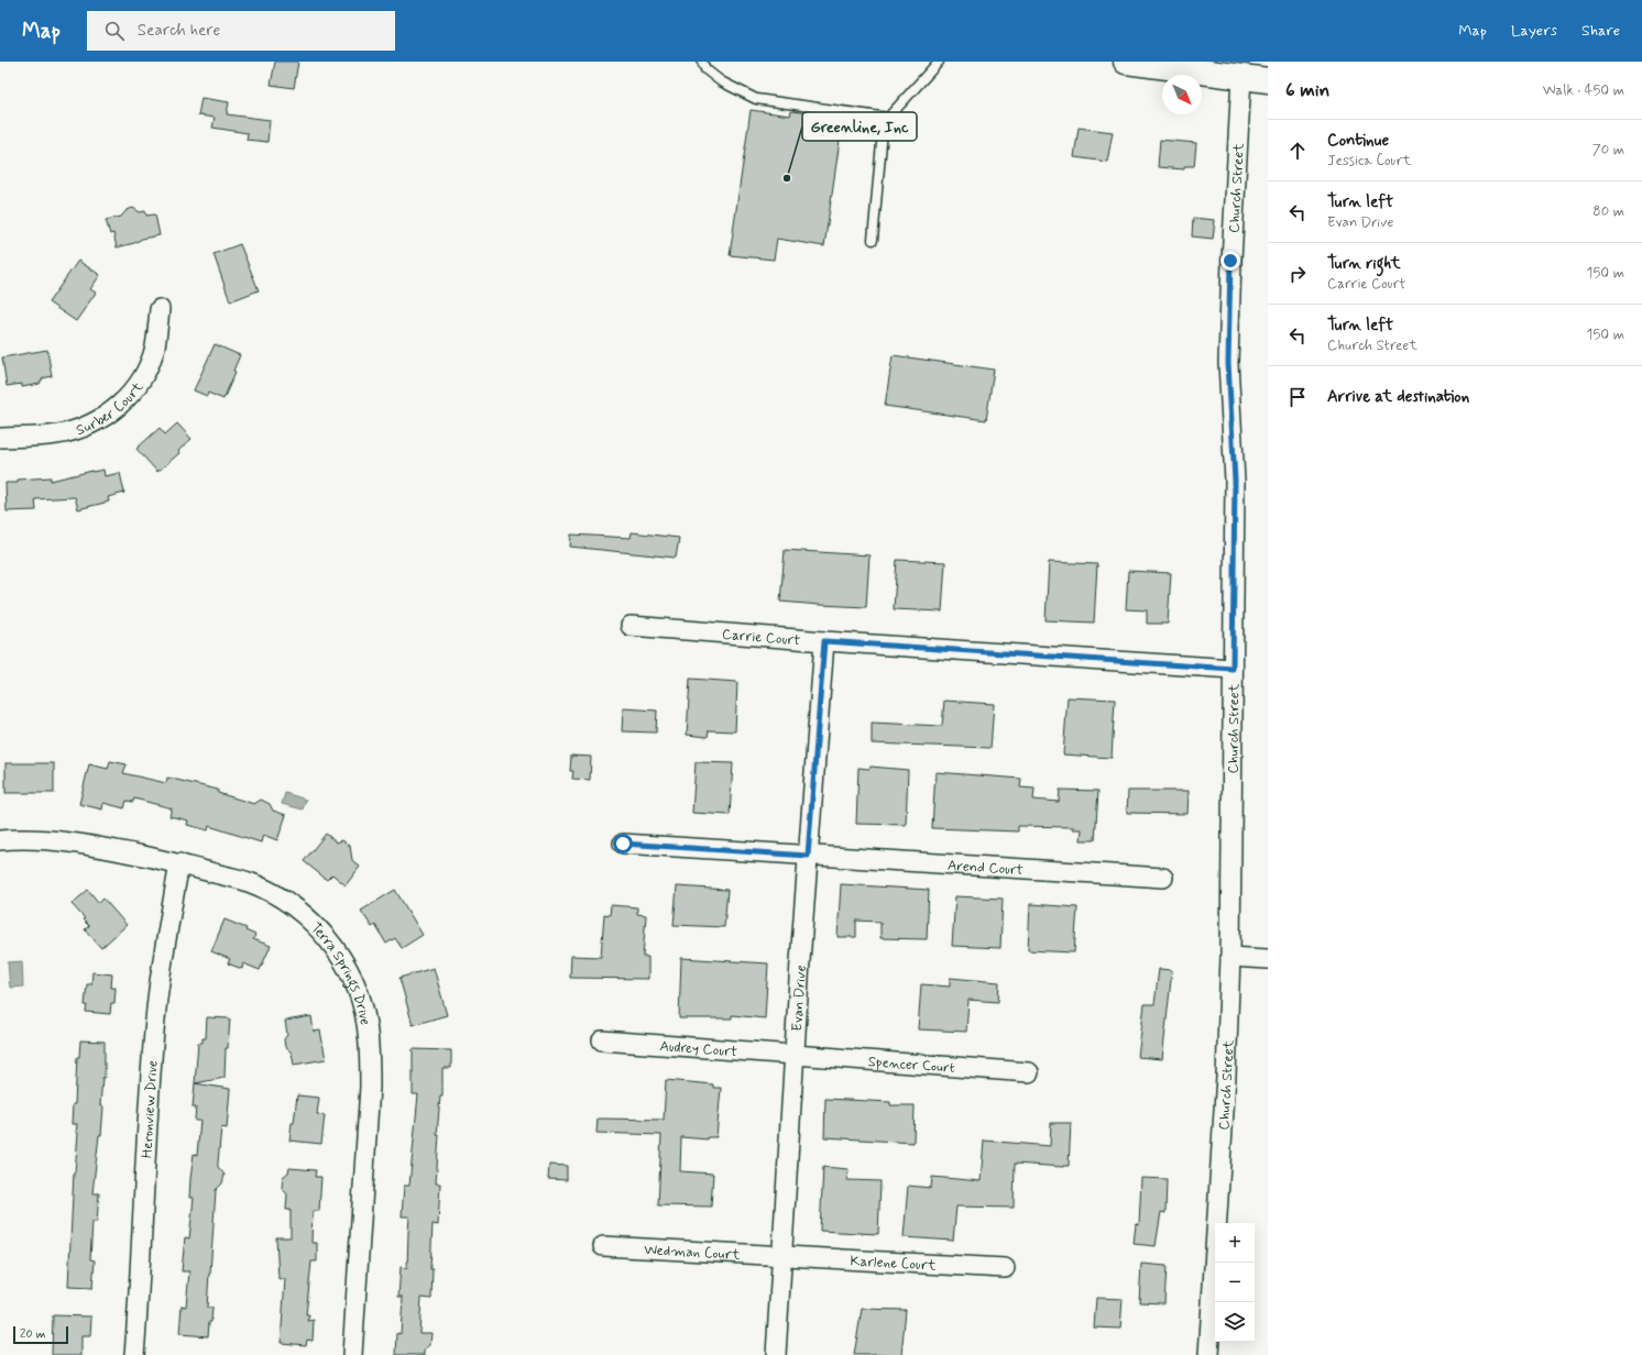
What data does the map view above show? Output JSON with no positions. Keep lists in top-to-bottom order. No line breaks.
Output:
{"streets":{"street":["Church Street","Surber Court","Carrie Court","Arend Court","Terra Springs Drive","Evan Drive","Audrey Court","Spencer Court","Heronview Drive","Wedman Court","Karlene Court"]},"crossings":[["Church Street","Carrie Court"],["Carrie Court","Evan Drive"],["Arend Court","Evan Drive"],["Terra Springs Drive","Heronview Drive"],["Evan Drive","Audrey Court"],["Evan Drive","Spencer Court"],["Evan Drive","Wedman Court"],["Evan Drive","Karlene Court"],["Audrey Court","Spencer Court"],["Wedman Court","Karlene Court"]],"places":["Greenline, Inc"],"scale_bar":"20 m","north":"bottom right","page":{"header":"Map","search":"Search here","nav":["Map","Layers","Share"],"heading":["6 min","Walk · 450 m"],"list":[["Continue","Jessica Court","70 m"],["Turn left","Evan Drive","80 m"],["Turn right","Carrie Court","150 m"],["Turn left","Church Street","150 m"],"Arrive at destination"],"map_buttons":["+","−"],"scale":"20 m"}}
